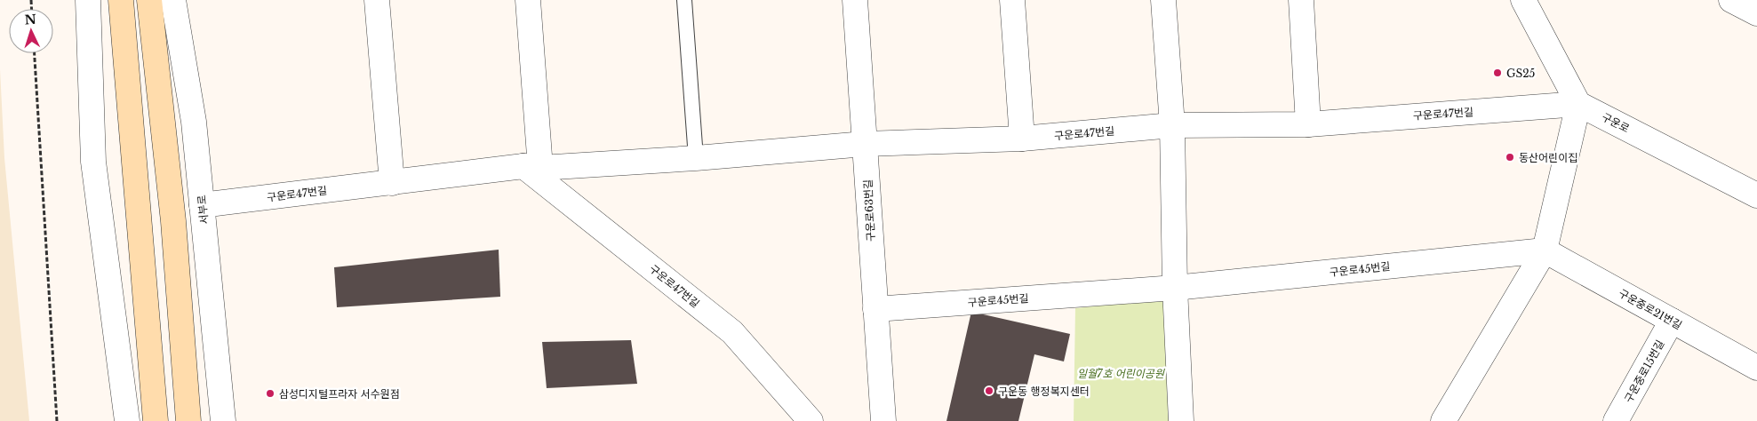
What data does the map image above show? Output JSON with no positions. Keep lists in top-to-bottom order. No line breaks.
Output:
{"streets":{"street":["구운로47번길","구운로","서부로","구운로63번길","구운로45번길","구운중로21번길","구운중로15번길"]},"crossings":[["구운로47번길","구운로"],["구운로47번길","서부로"],["구운로47번길","구운로63번길"],["구운로63번길","구운로45번길"],["구운로45번길","구운중로21번길"],["구운중로21번길","구운중로15번길"]],"parks":["일월7호 어린이공원"],"places":["GS25","동산어린이집","구운동 행정복지센터","삼성디지털프라자 서수원점"],"north":"top"}
